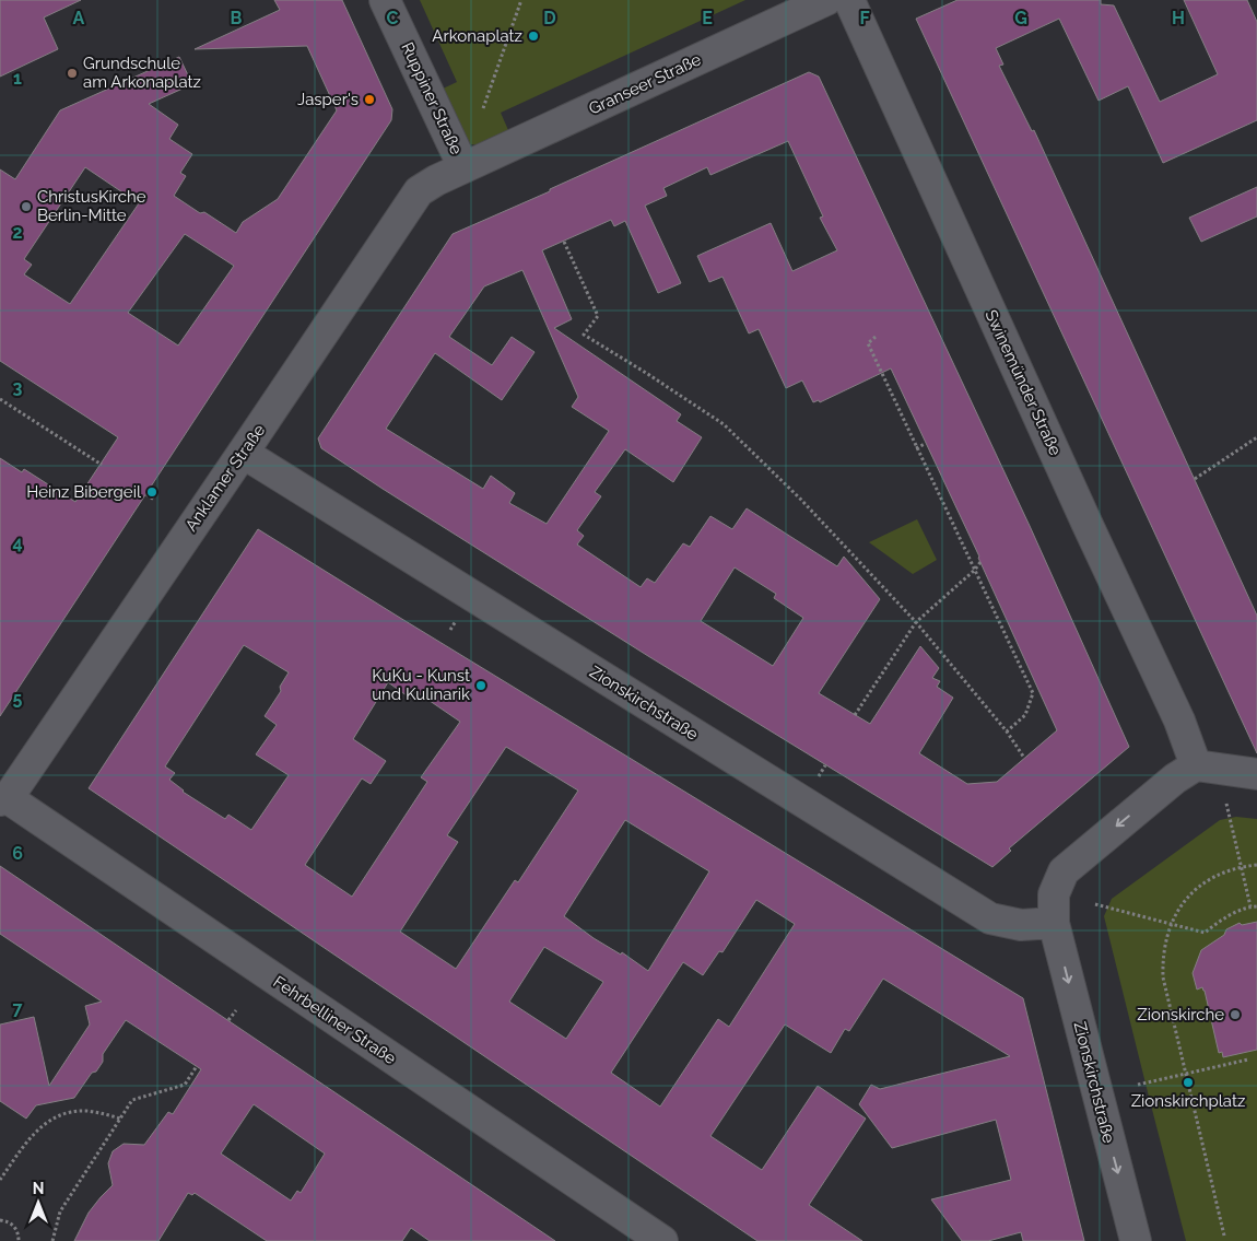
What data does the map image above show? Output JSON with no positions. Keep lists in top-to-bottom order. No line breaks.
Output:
{"streets":{"street":["Granseer Straße","Ruppiner Straße","Swinemünder Straße","Anklamer Straße","Zionskirchstraße","Fehrbelliner Straße"]},"crossings":[["Granseer Straße","Ruppiner Straße"],["Granseer Straße","Anklamer Straße"],["Ruppiner Straße","Anklamer Straße"],["Swinemünder Straße","Zionskirchstraße"],["Anklamer Straße","Zionskirchstraße"],["Anklamer Straße","Fehrbelliner Straße"]],"places":["Arkonaplatz","Grundschule am Arkonaplatz","Jasper's","ChristusKirche Berlin-Mitte","Heinz Bibergeil","KuKu - Kunst und Kulinarik","Zionskirche","Zionskirchplatz"],"north":"top","grid":{"columns":["A","B","C","D","E","F","G","H"],"rows":["1","2","3","4","5","6","7"]}}
